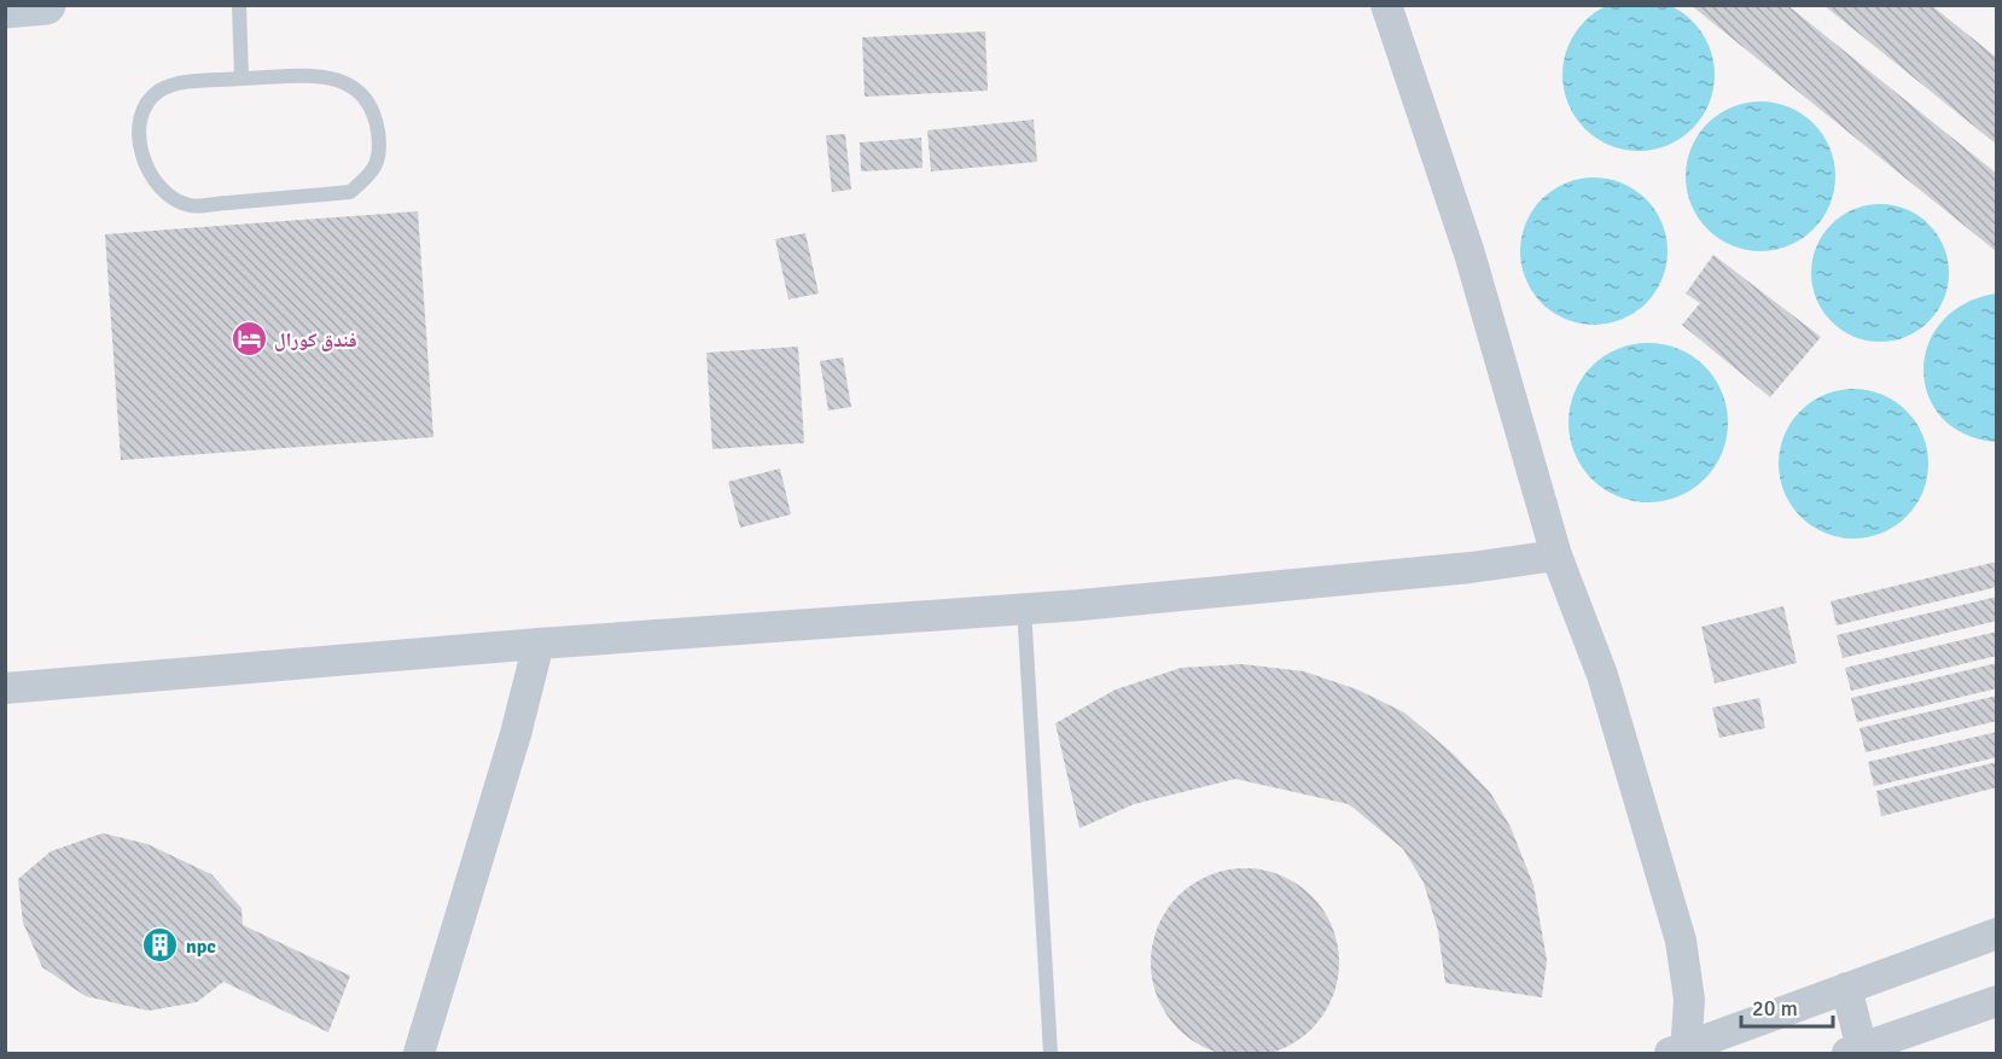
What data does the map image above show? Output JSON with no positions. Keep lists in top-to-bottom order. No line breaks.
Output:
{"places":{"hotel":["فندق كورال"],"building":["npc"]},"scale_bar":"20 m"}
